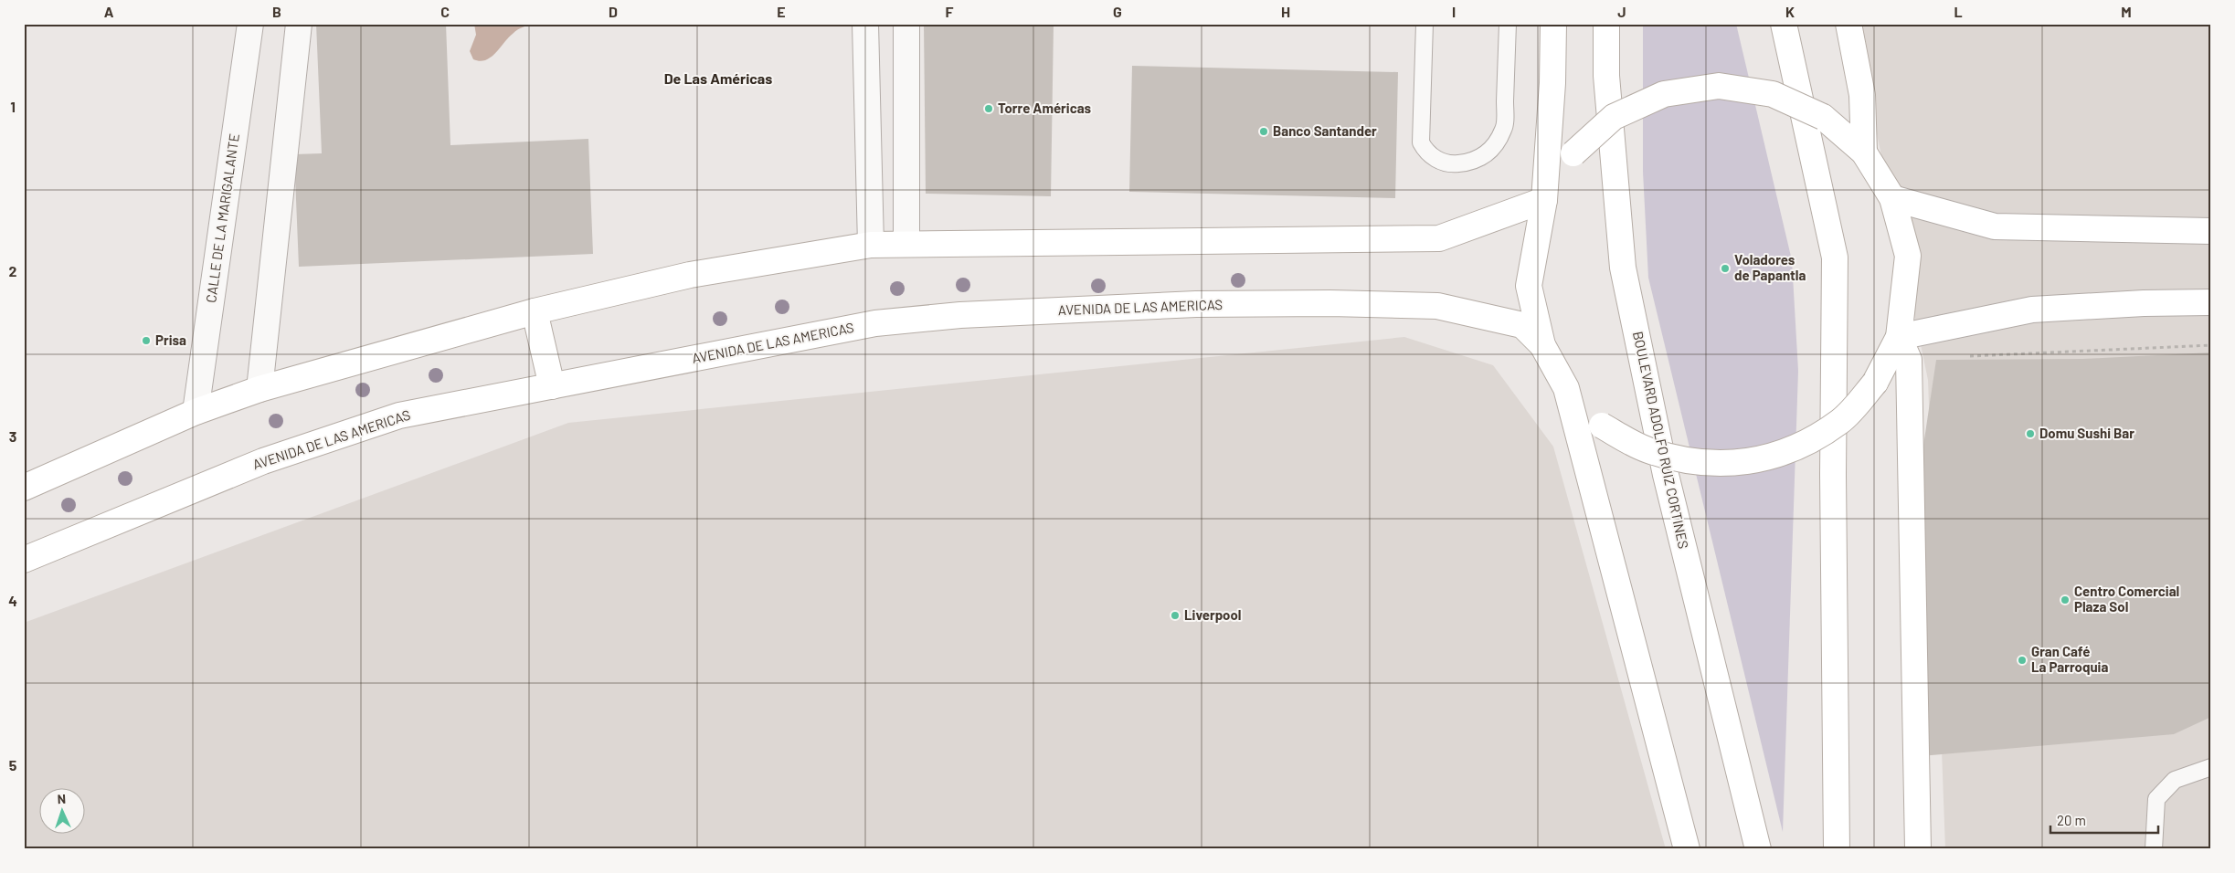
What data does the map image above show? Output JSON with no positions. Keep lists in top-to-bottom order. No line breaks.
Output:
{"streets":{"main road":["AVENIDA DE LAS AMERICAS","BOULEVARD ADOLFO RUIZ CORTINES"],"street":["CALLE DE LA MARIGALANTE"]},"districts":["De Las Américas"],"places":["Torre Américas","Banco Santander","Voladores de Papantla","Prisa","Domu Sushi Bar","Centro Comercial Plaza Sol","Liverpool","Gran Café La Parroquia"],"scale_bar":"20 m","north":"top","grid":{"columns":["A","B","C","D","E","F","G","H","I","J","K","L","M"],"rows":["1","2","3","4","5"]}}
